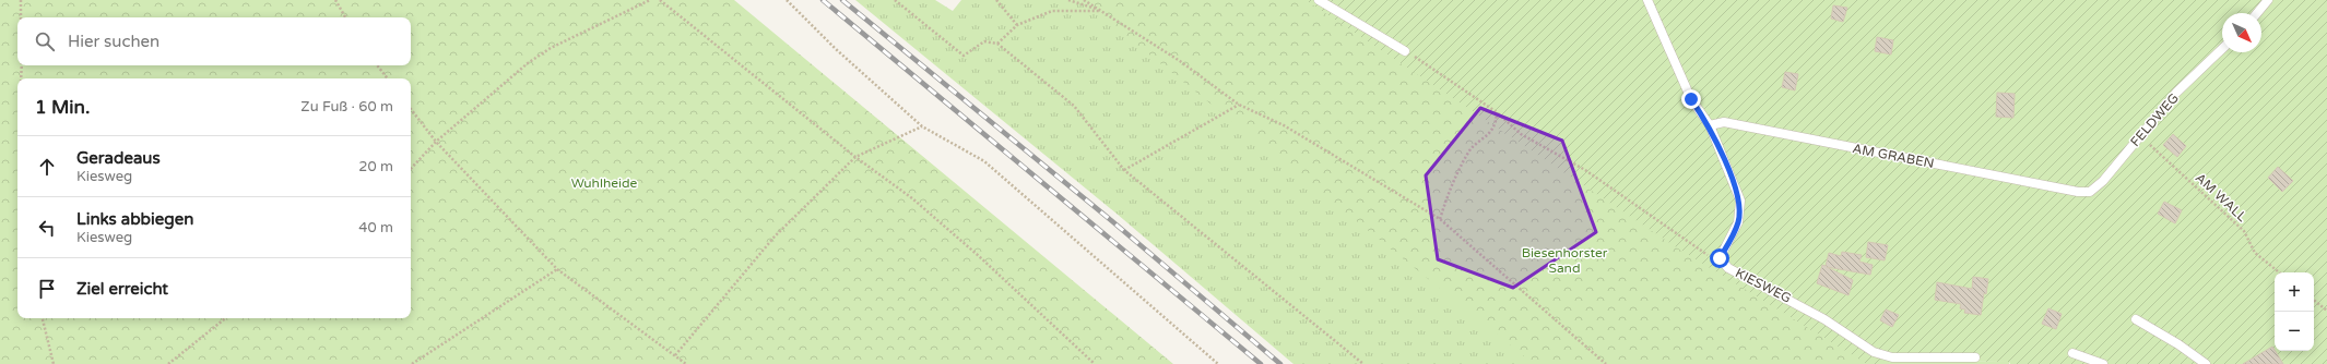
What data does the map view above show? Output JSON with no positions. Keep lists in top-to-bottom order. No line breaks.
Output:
{"streets":{"lane":["FELDWEG","AM GRABEN","KIESWEG"],"path":["AM WALL"]},"crossings":[["FELDWEG","AM GRABEN"],["FELDWEG","AM WALL"]],"parks":["Wuhlheide","Biesenhorster Sand"],"north":"bottom right","page":{"search":"Hier suchen","heading":["1 Min.","Zu Fuß · 60 m"],"list":[["Geradeaus","Kiesweg","20 m"],["Links abbiegen","Kiesweg","40 m"],"Ziel erreicht"],"map_buttons":["+","−"]}}
